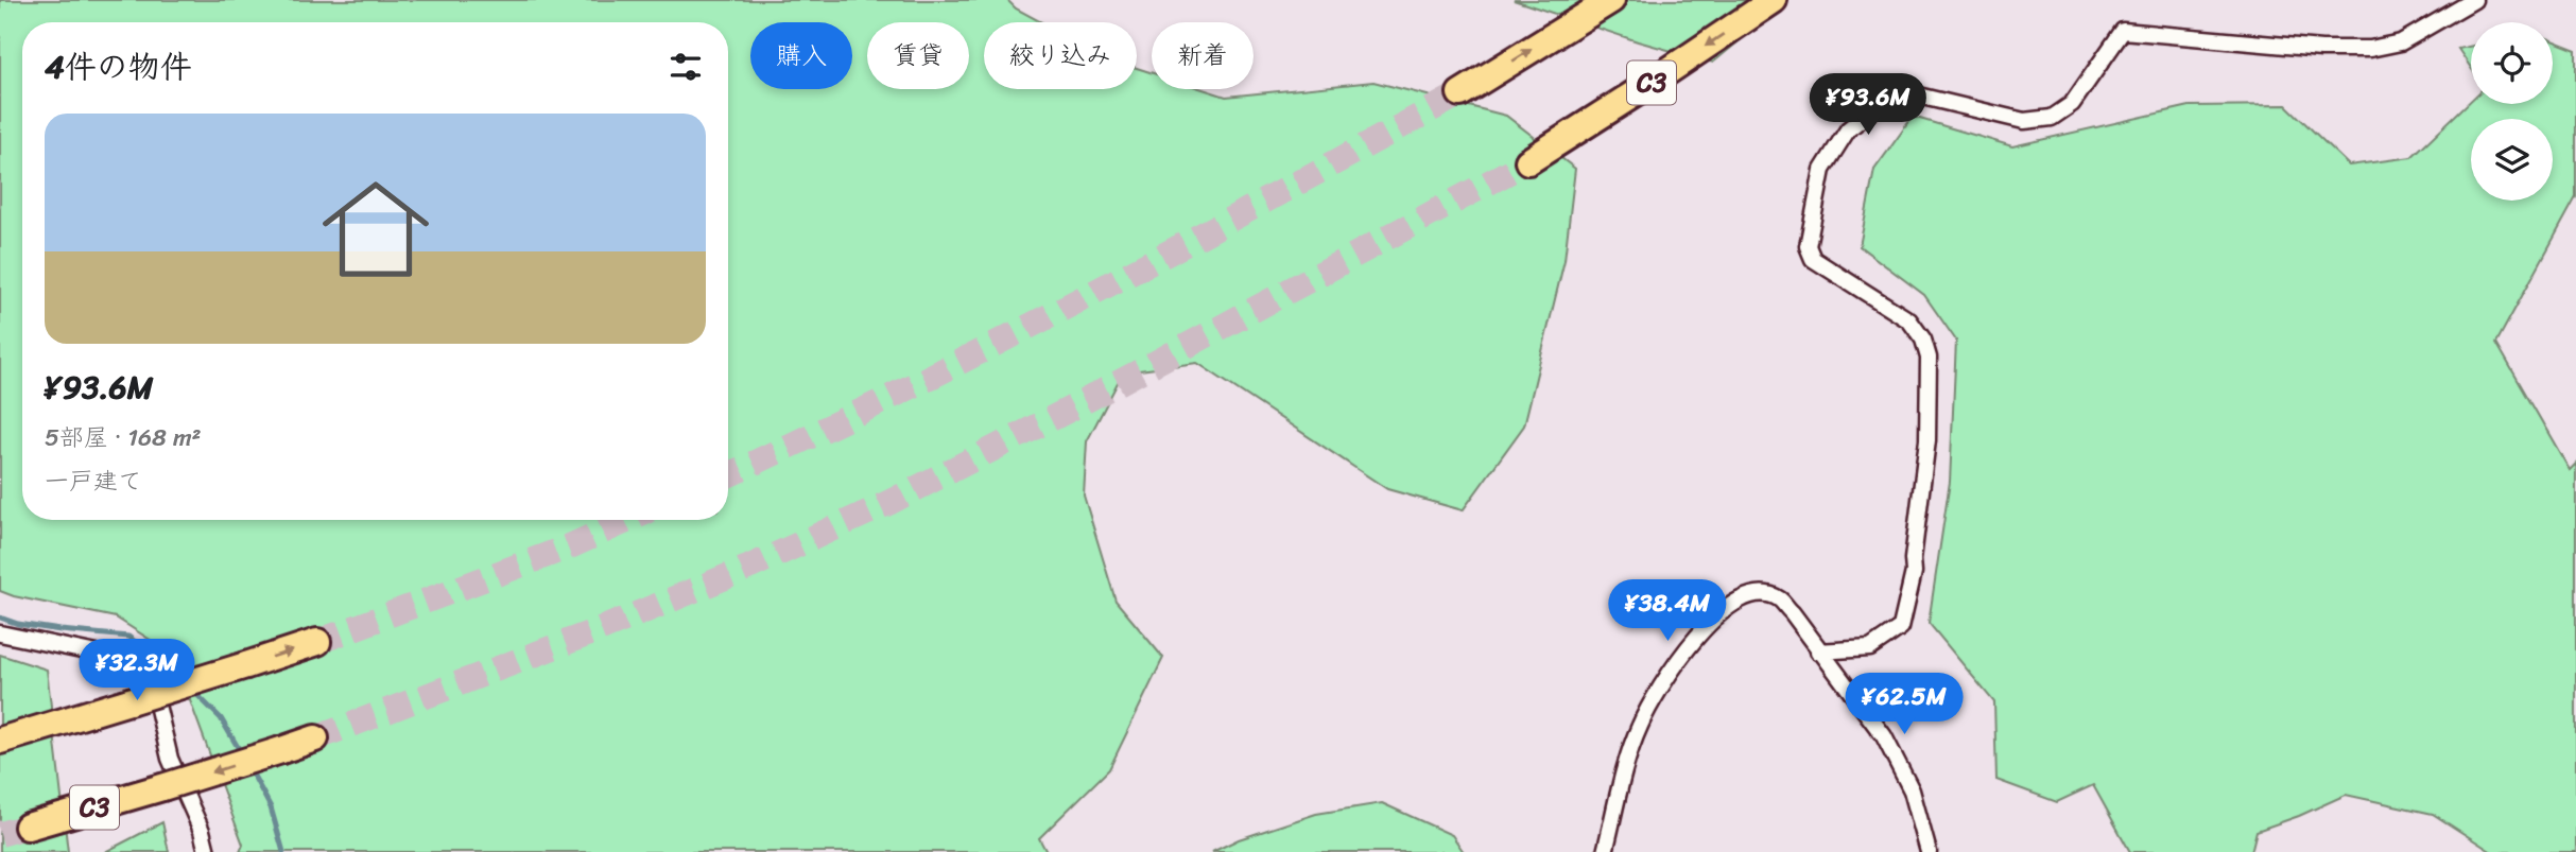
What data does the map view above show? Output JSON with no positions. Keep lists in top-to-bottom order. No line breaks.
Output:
{"streets":{"highway":["C3"]},"page":{"chip":["購入","賃貸","絞り込み","新着"],"heading":"4件の物件","price":["¥93.6M","¥38.4M","¥32.3M","¥62.5M"],"list":[{"name":"¥93.6M","note":"5部屋 · 168 m² · 一戸建て"}]}}
